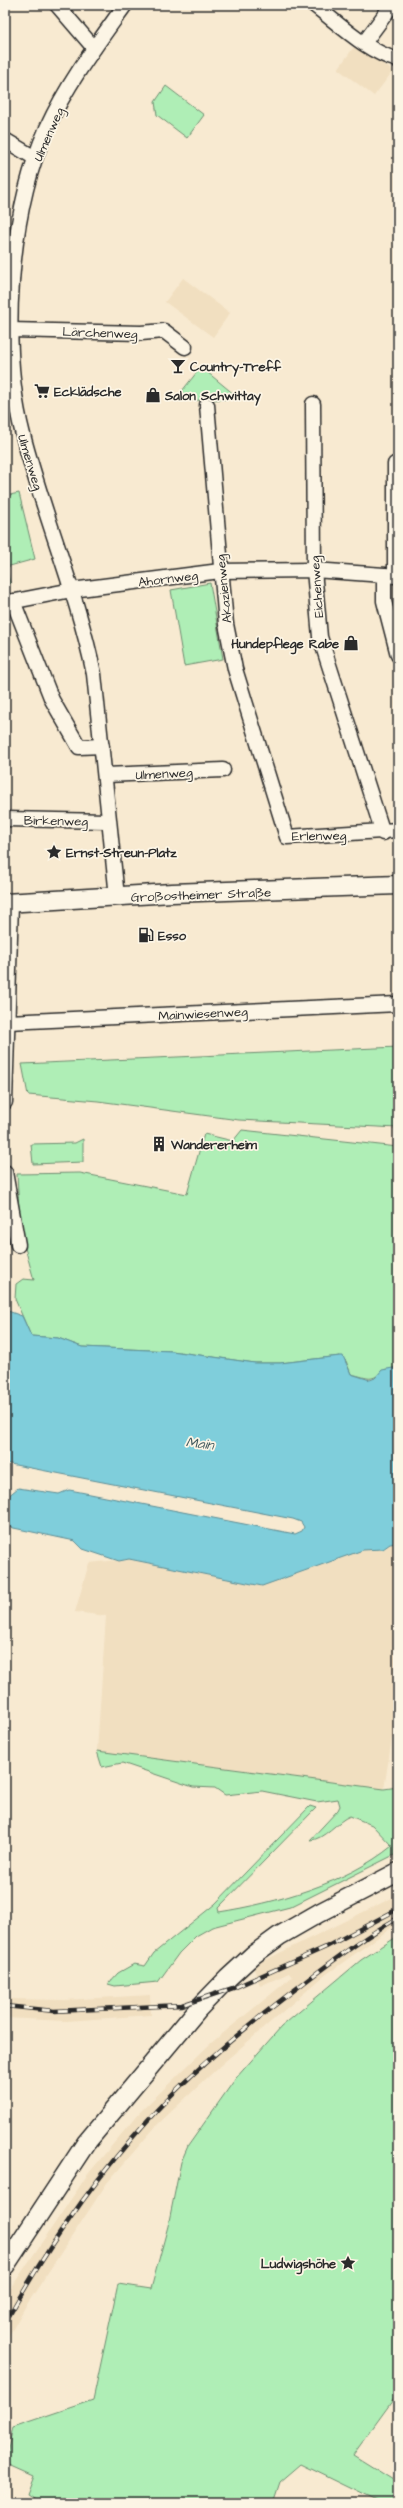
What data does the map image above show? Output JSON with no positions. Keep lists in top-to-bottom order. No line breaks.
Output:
{"streets":{"main road":["Großostheimer Straße"],"street":["Ulmenweg","Lärchenweg","Ahornweg","Eichenweg","Akazienweg","Birkenweg","Erlenweg","Mainwiesenweg"]},"crossings":[["Ulmenweg","Lärchenweg"],["Ulmenweg","Ahornweg"],["Ulmenweg","Birkenweg"],["Ulmenweg","Großostheimer Straße"],["Ahornweg","Eichenweg"],["Ahornweg","Akazienweg"],["Eichenweg","Erlenweg"],["Akazienweg","Erlenweg"]],"water":["Main"],"places":{"bar":["Country-Treff"],"supermarket":["Ecklädsche"],"shop":["Salon Schwittay","Hundepflege Rabe"],"place":["Ernst-Streun-Platz","Ludwigshöhe"],"fuel station":["Esso"],"building":["Wandererheim"]}}
